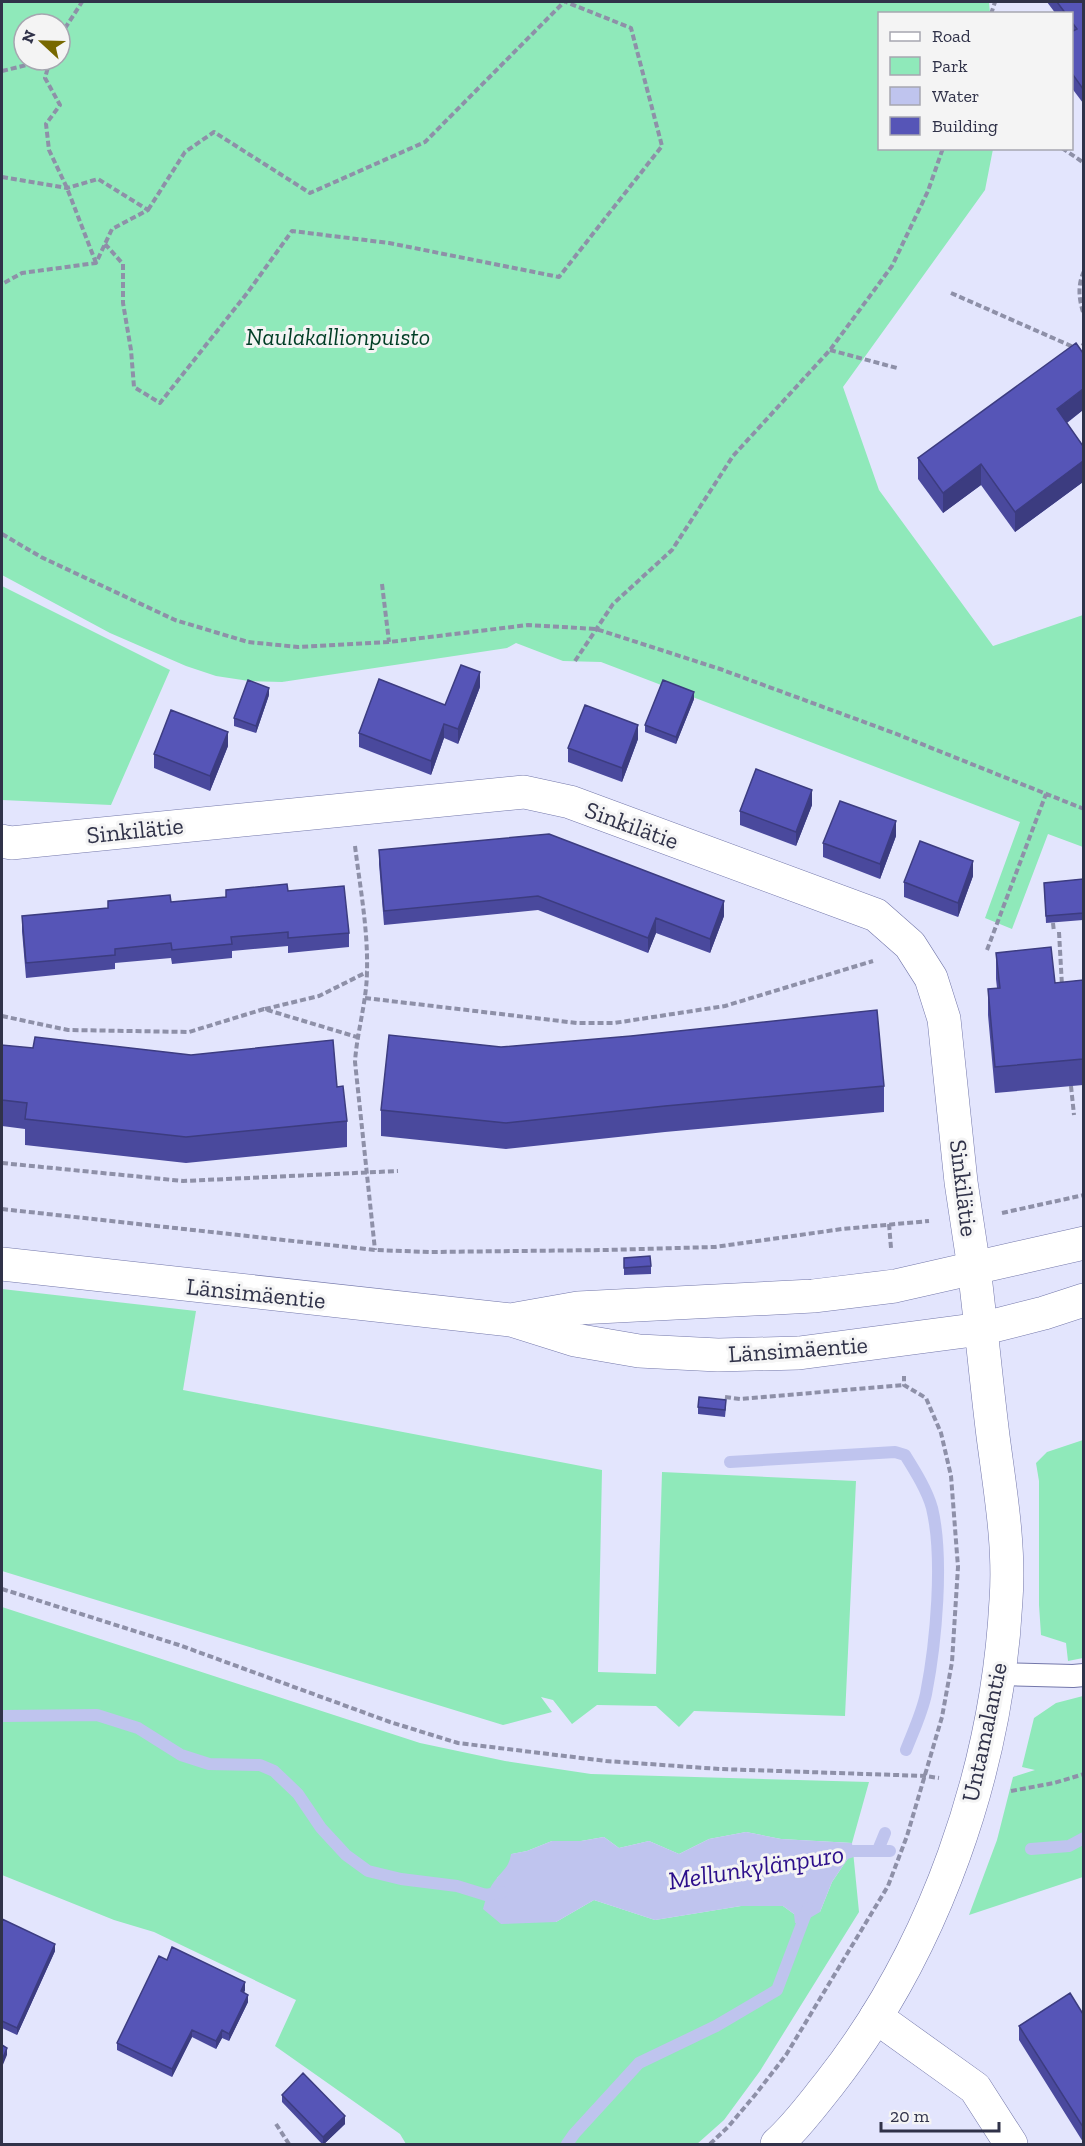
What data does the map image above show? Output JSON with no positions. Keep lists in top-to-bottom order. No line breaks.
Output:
{"streets":{"street":["Sinkilätie","Länsimäentie","Untamalantie"]},"crossings":[["Sinkilätie","Länsimäentie"],["Sinkilätie","Untamalantie"],["Länsimäentie","Untamalantie"]],"water":["Mellunkylänpuro"],"parks":["Naulakallionpuisto"],"legend":["Road","Park","Water","Building"],"scale_bar":"20 m","north":"left"}
